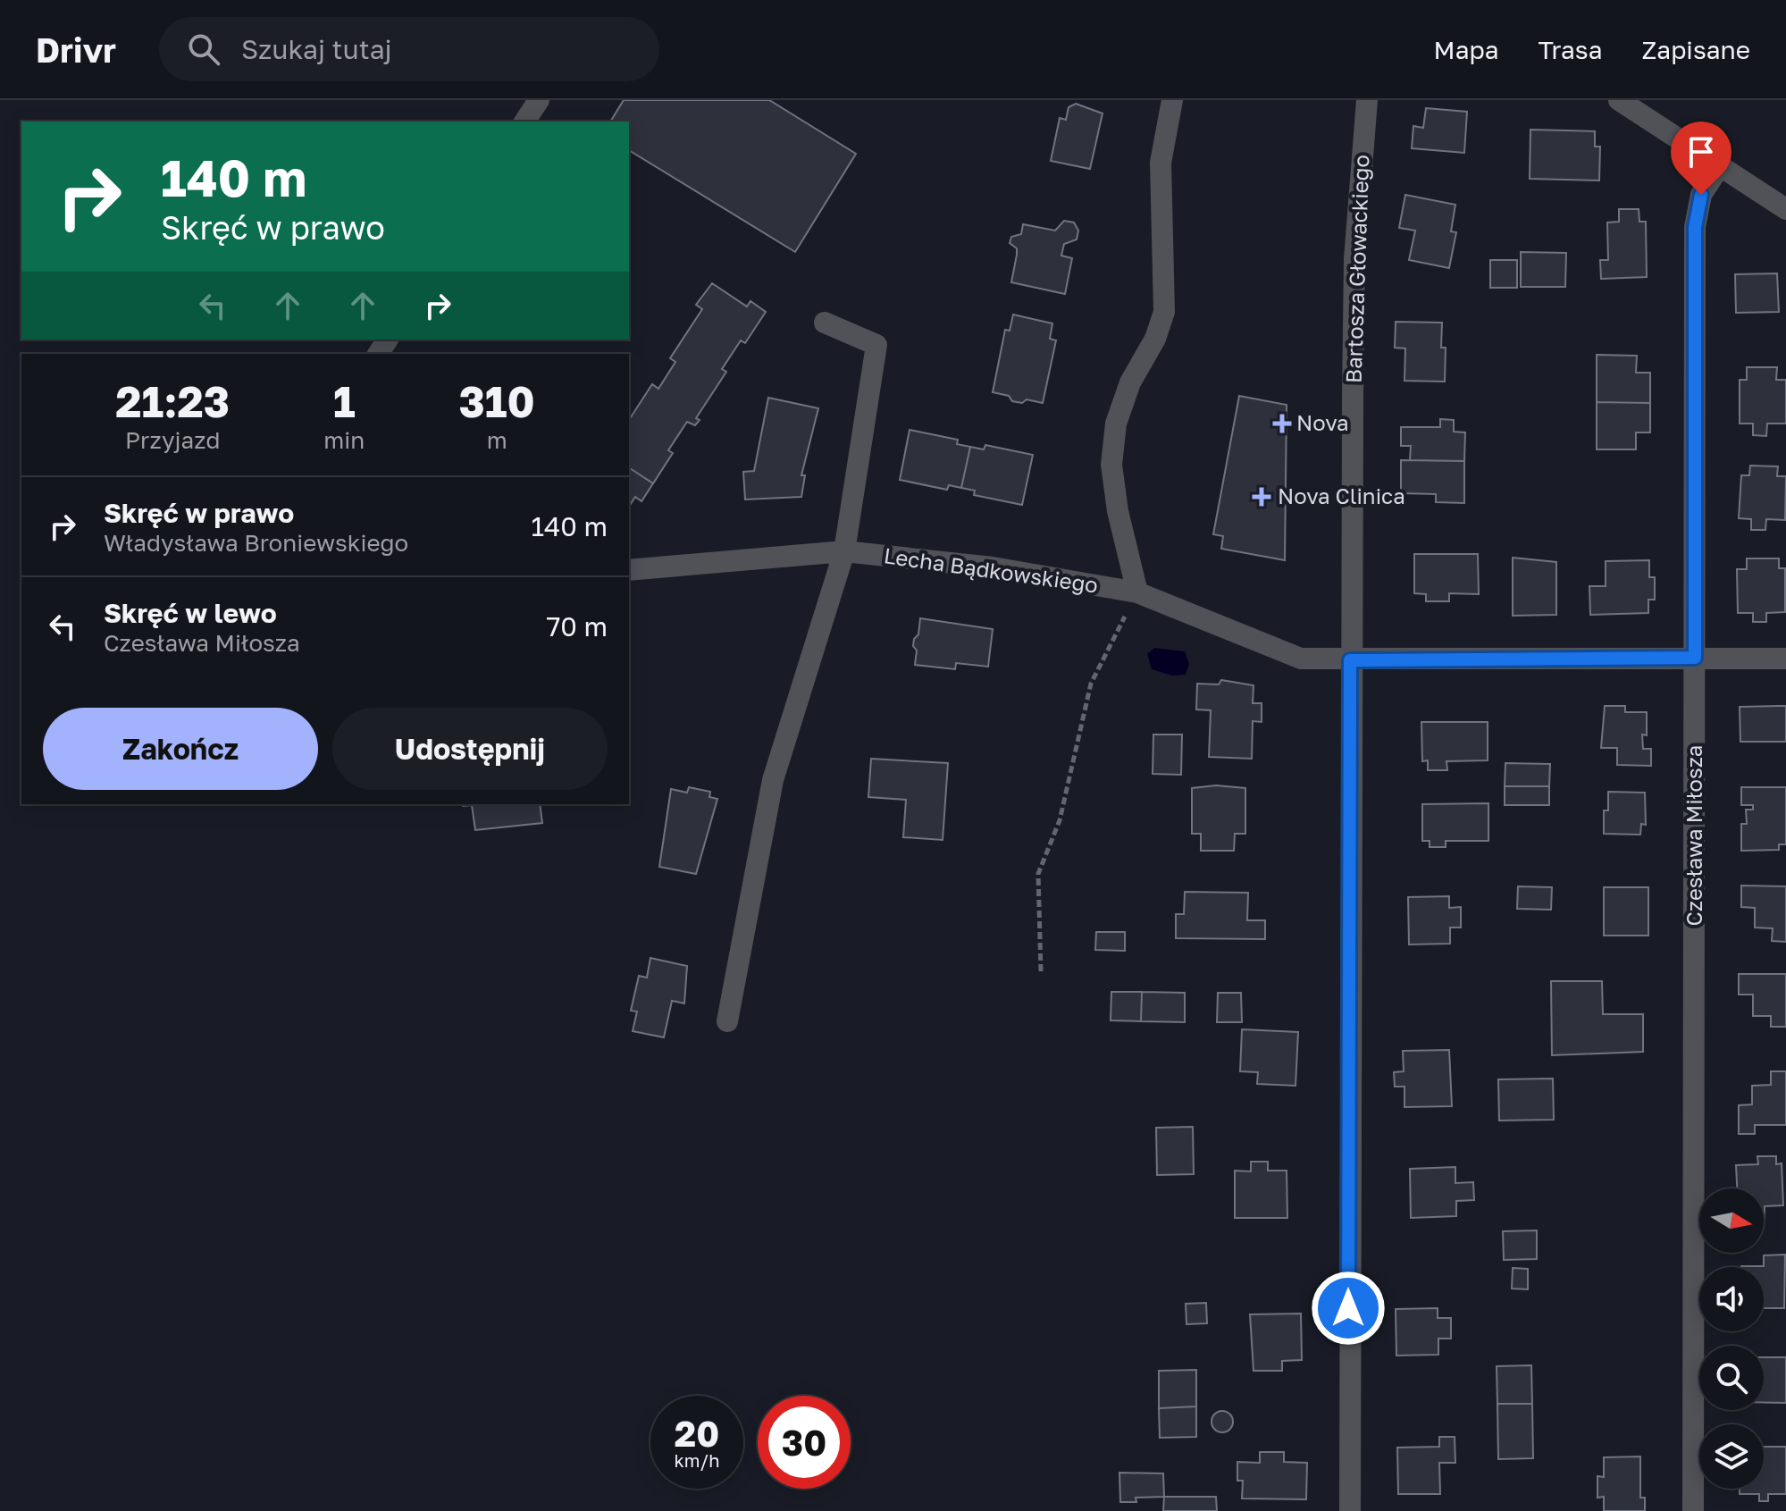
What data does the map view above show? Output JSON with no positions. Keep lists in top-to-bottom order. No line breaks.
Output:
{"streets":{"street":["Bartosza Głowackiego","Lecha Bądkowskiego","Czesława Miłosza"]},"crossings":[["Bartosza Głowackiego","Lecha Bądkowskiego"],["Lecha Bądkowskiego","Czesława Miłosza"]],"places":{"health":["Nova","Nova Clinica"]},"north":"right","page":{"header":"Drivr","search":"Szukaj tutaj","nav":["Mapa","Trasa","Zapisane"],"turn":["140 m","Skręć w prawo"],"eta":["21:23","Przyjazd","1","min","310","m"],"list":[{"name":"Skręć w prawo","note":"Władysława Broniewskiego","value":"140 m"},{"name":"Skręć w lewo","note":"Czesława Miłosza","value":"70 m"}],"buttons":["Zakończ","Udostępnij"],"speed":"20 km/h","limit":"30"}}
